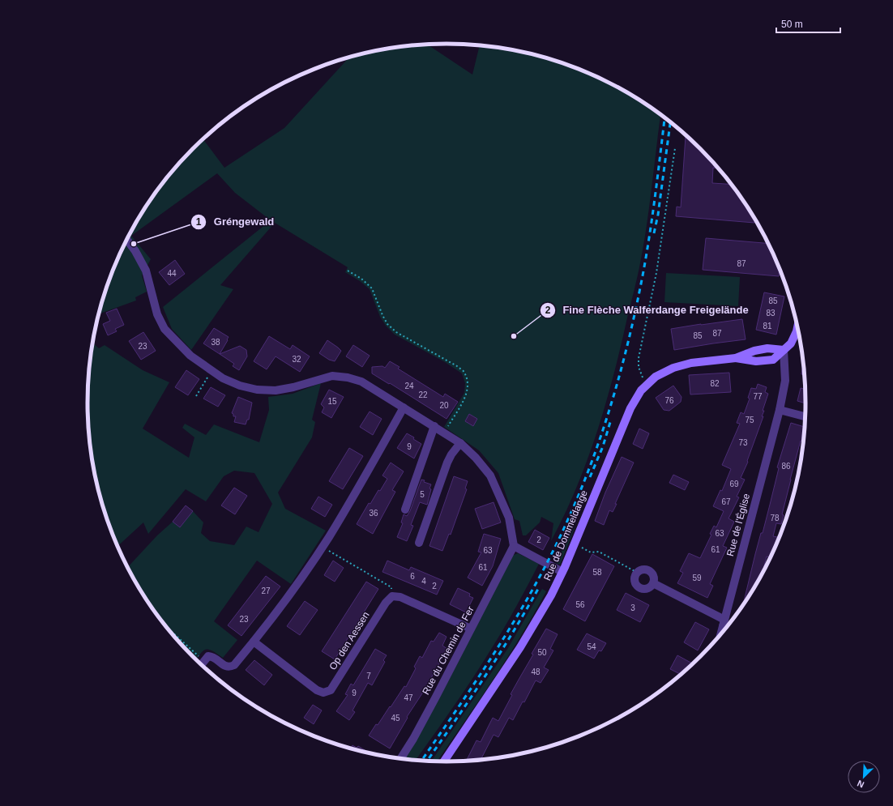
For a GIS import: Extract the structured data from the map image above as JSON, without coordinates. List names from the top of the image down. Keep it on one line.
{"streets":{"main road":["Rue de Dommeldange"],"street":["Rue de l'Église","Op den Aessen","Rue du Chemin de Fer"]},"crossings":[["Rue de l'Église","Rue de Dommeldange"]],"places":["Gréngewald","Fine Flèche Walferdange Freigelände"],"house_numbers":["87","44","85","83","81","87","85","38","23","32","82","24","22","77","76","15","20","75","73","9","86","69","5","67","36","78","63","2","61","63","61","58","6","59","4","2","27","56","3","23","54","50","48","7","9","47","45"],"scale_bar":"50 m","north":"bottom left"}
